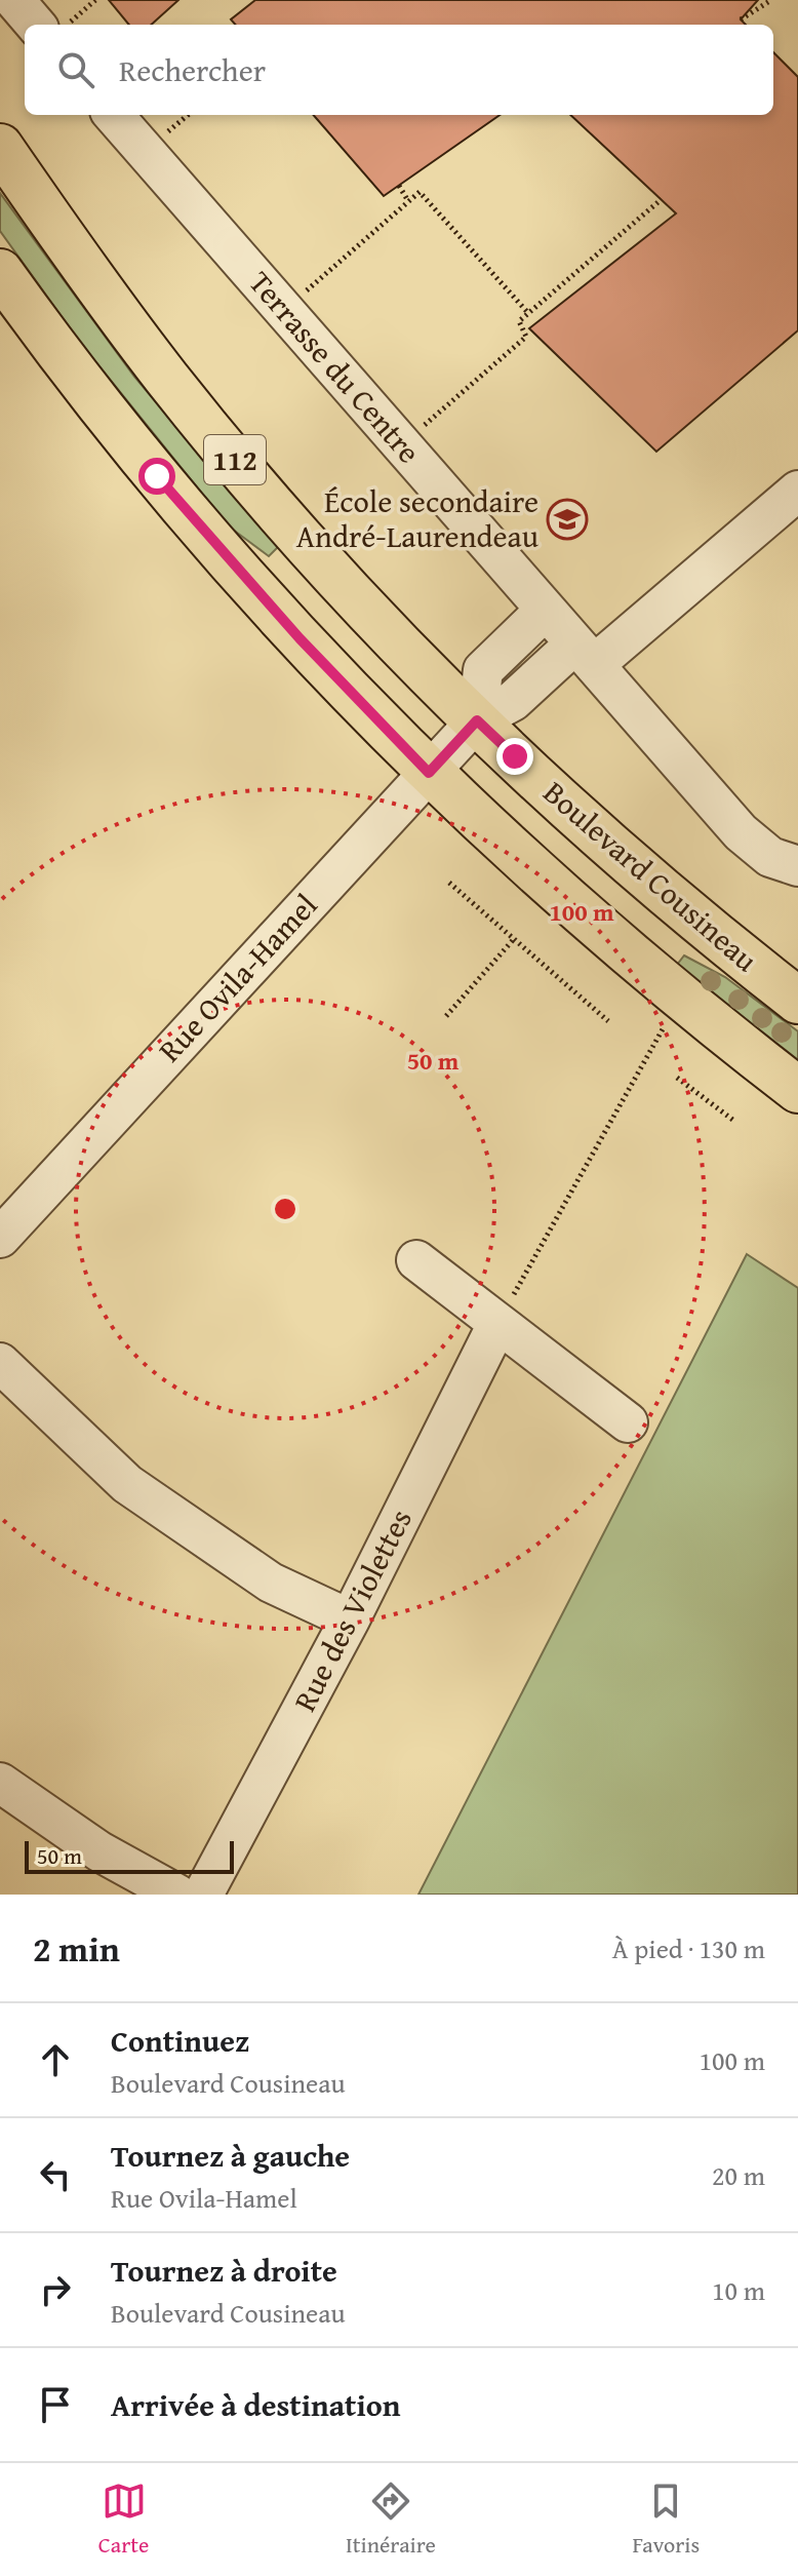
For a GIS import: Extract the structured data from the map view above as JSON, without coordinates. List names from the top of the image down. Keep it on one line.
{"streets":{"main road":["112","Boulevard Cousineau"],"street":["Terrasse du Centre","Rue Ovila-Hamel","Rue des Violettes"]},"crossings":[["Terrasse du Centre","Rue Ovila-Hamel"],["112","Rue Ovila-Hamel"],["Boulevard Cousineau","Rue Ovila-Hamel"]],"places":{"school or university":["École secondaire André-Laurendeau"]},"scale_bar":"50 m","page":{"search":"Rechercher","scale":"50 m","heading":["2 min","À pied · 130 m"],"list":[["Continuez","Boulevard Cousineau","100 m"],["Tournez à gauche","Rue Ovila-Hamel","20 m"],["Tournez à droite","Boulevard Cousineau","10 m"],"Arrivée à destination"],"nav":["Carte","Itinéraire","Favoris"]},"rings":["100 m","50 m"]}
